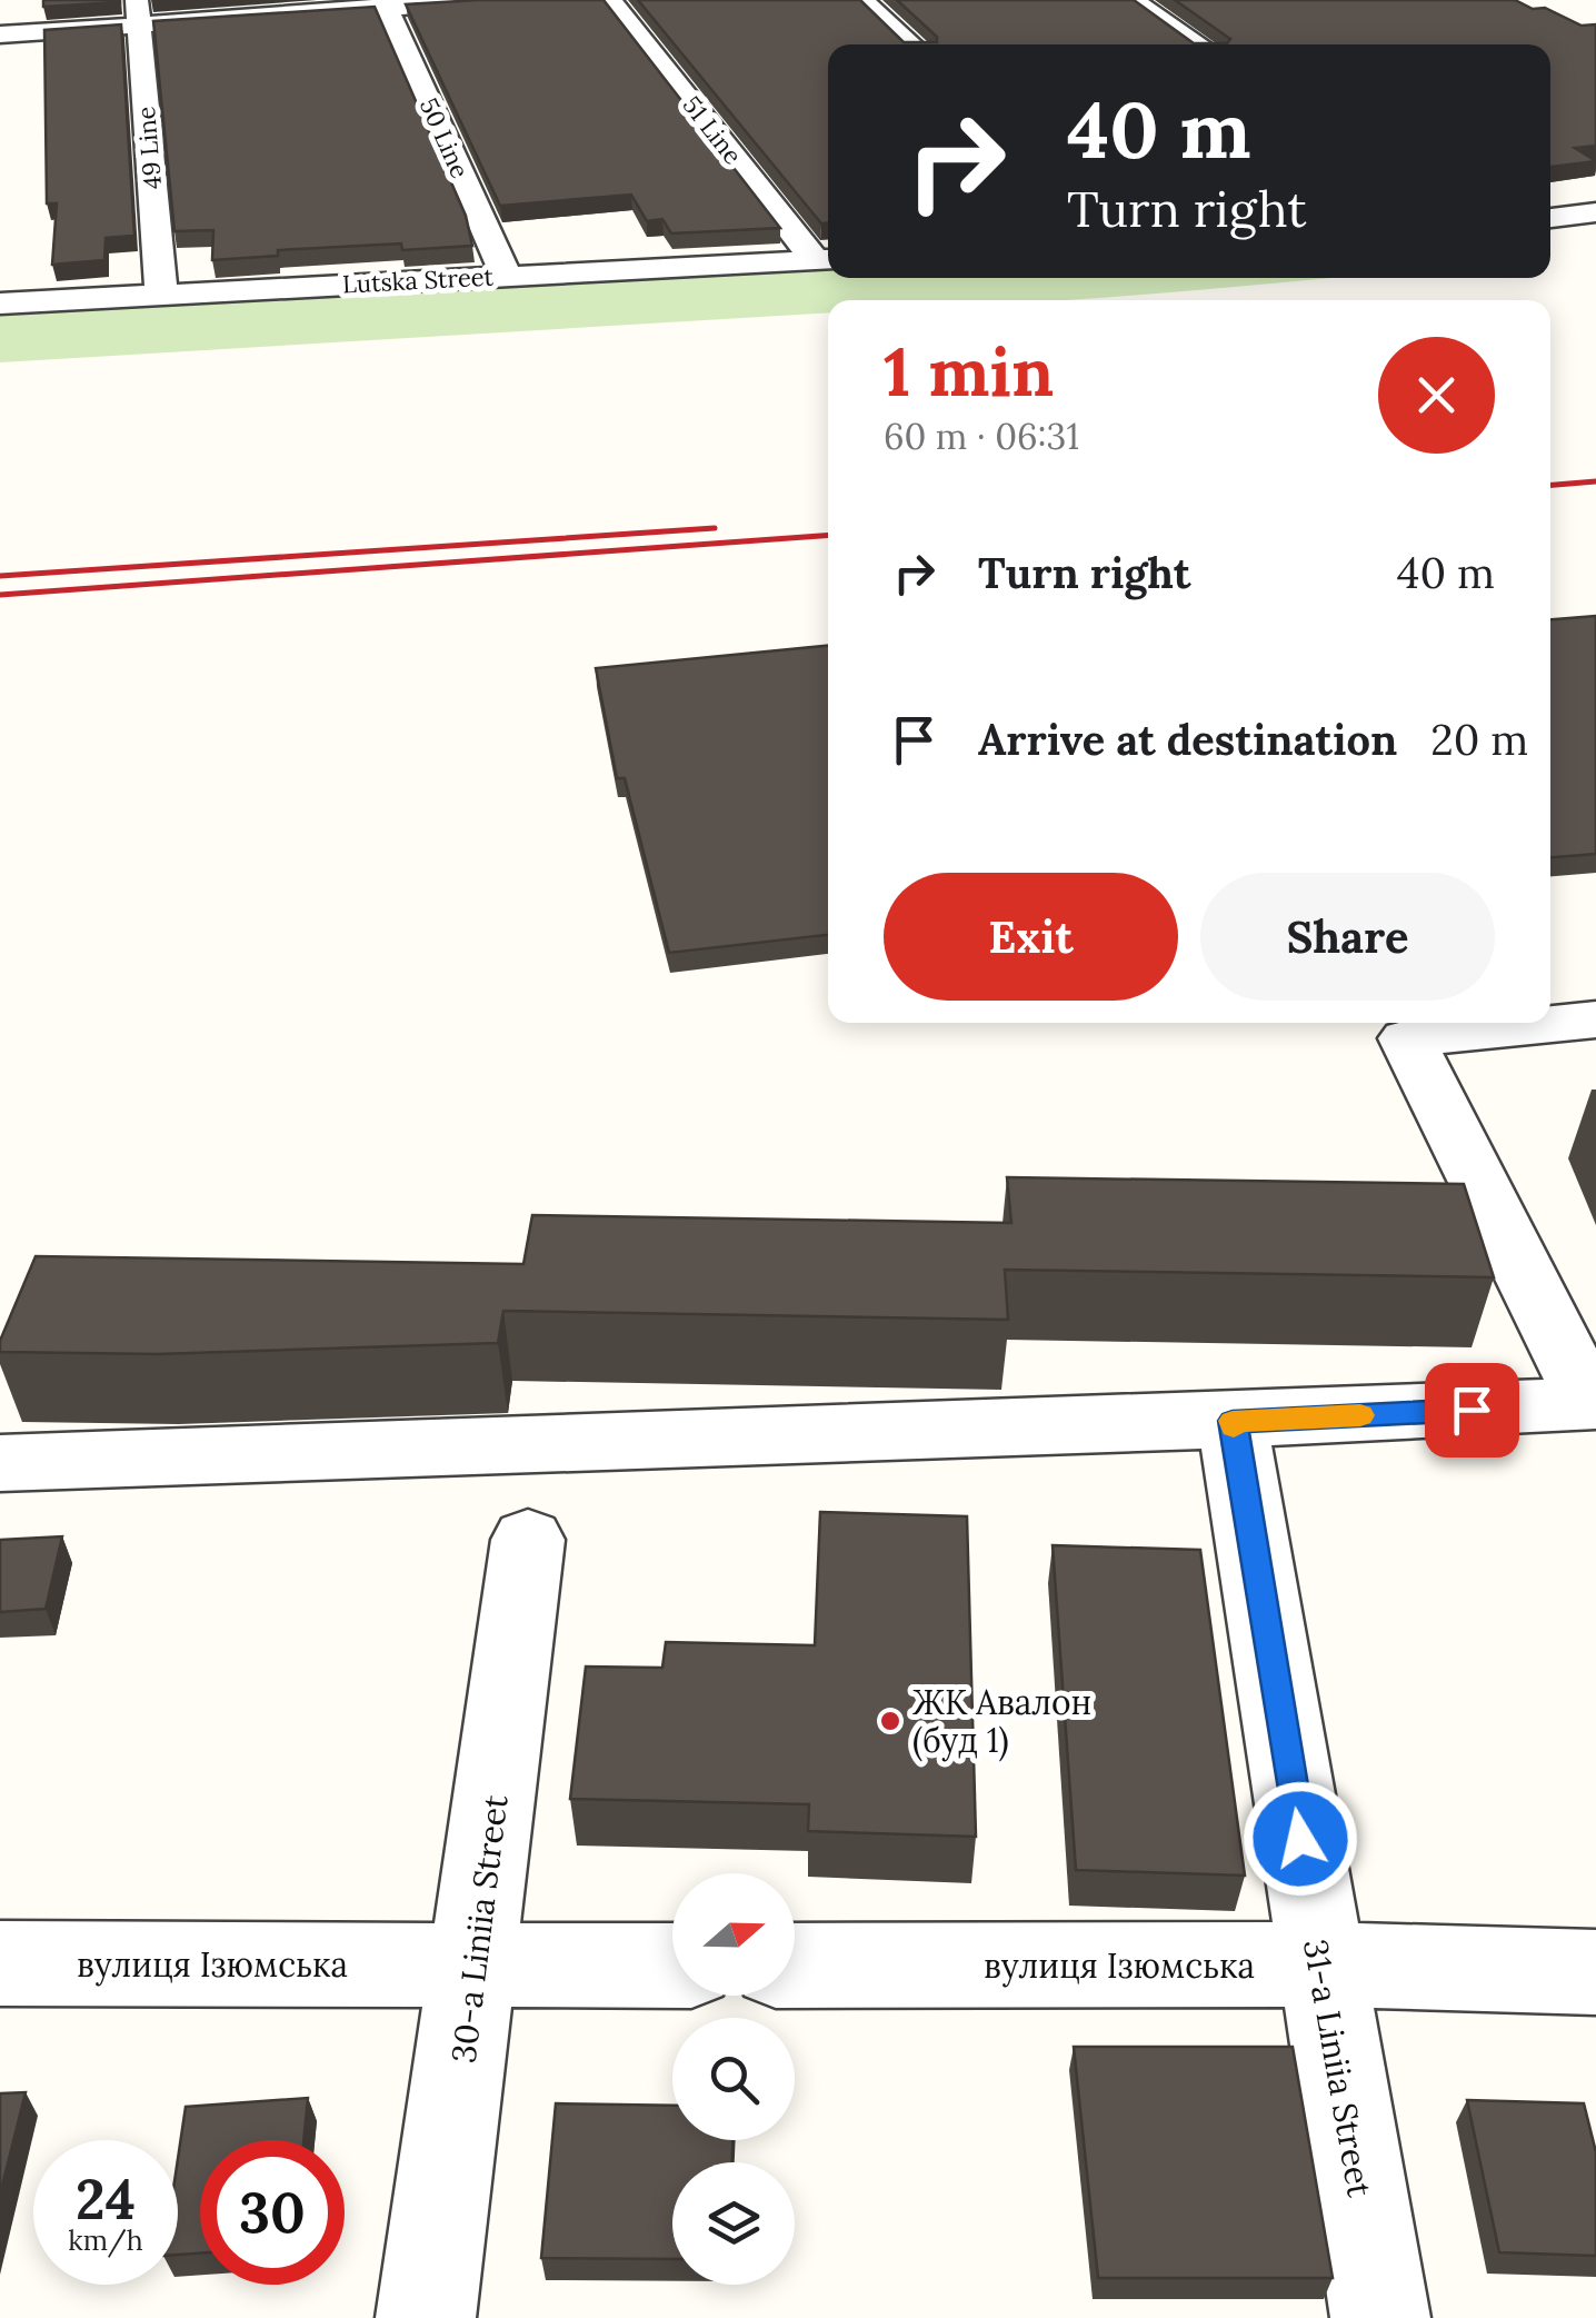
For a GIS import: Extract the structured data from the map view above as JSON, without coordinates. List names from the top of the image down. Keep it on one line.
{"streets":{"street":["51 Line","50 Line","49 Line","Lutska Street","30-a Liniia Street","вулиця Ізюмська","31-a Liniia Street"]},"crossings":[["51 Line","Lutska Street"],["50 Line","Lutska Street"],["49 Line","Lutska Street"],["30-a Liniia Street","вулиця Ізюмська"],["вулиця Ізюмська","31-a Liniia Street"]],"places":["ЖК Авалон (буд 1)"],"north":"right","page":{"turn":["40 m","Turn right"],"heading":["1 min","60 m · 06:31"],"list":[{"name":"Turn right","value":"40 m"},{"name":"Arrive at destination","value":"20 m"}],"buttons":["Exit","Share"],"speed":"24 km/h","limit":"30"}}
